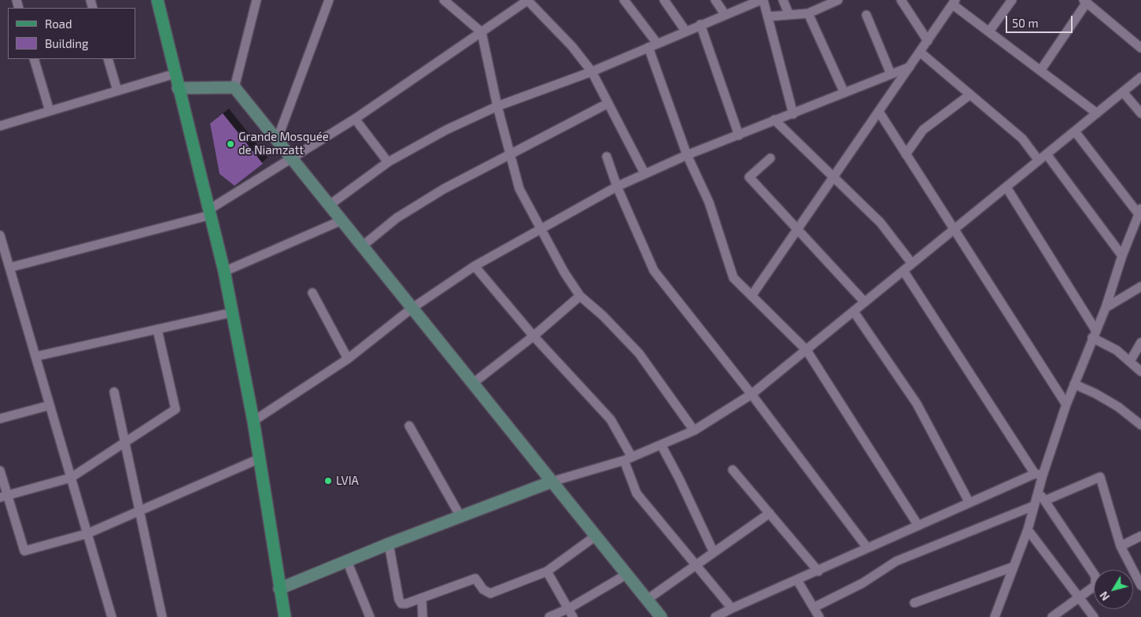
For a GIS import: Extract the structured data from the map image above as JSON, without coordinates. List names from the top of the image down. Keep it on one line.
{"places":["Grande Mosquée de Niamzatt","LVIA"],"legend":["Road","Building"],"scale_bar":"50 m","north":"bottom left"}
